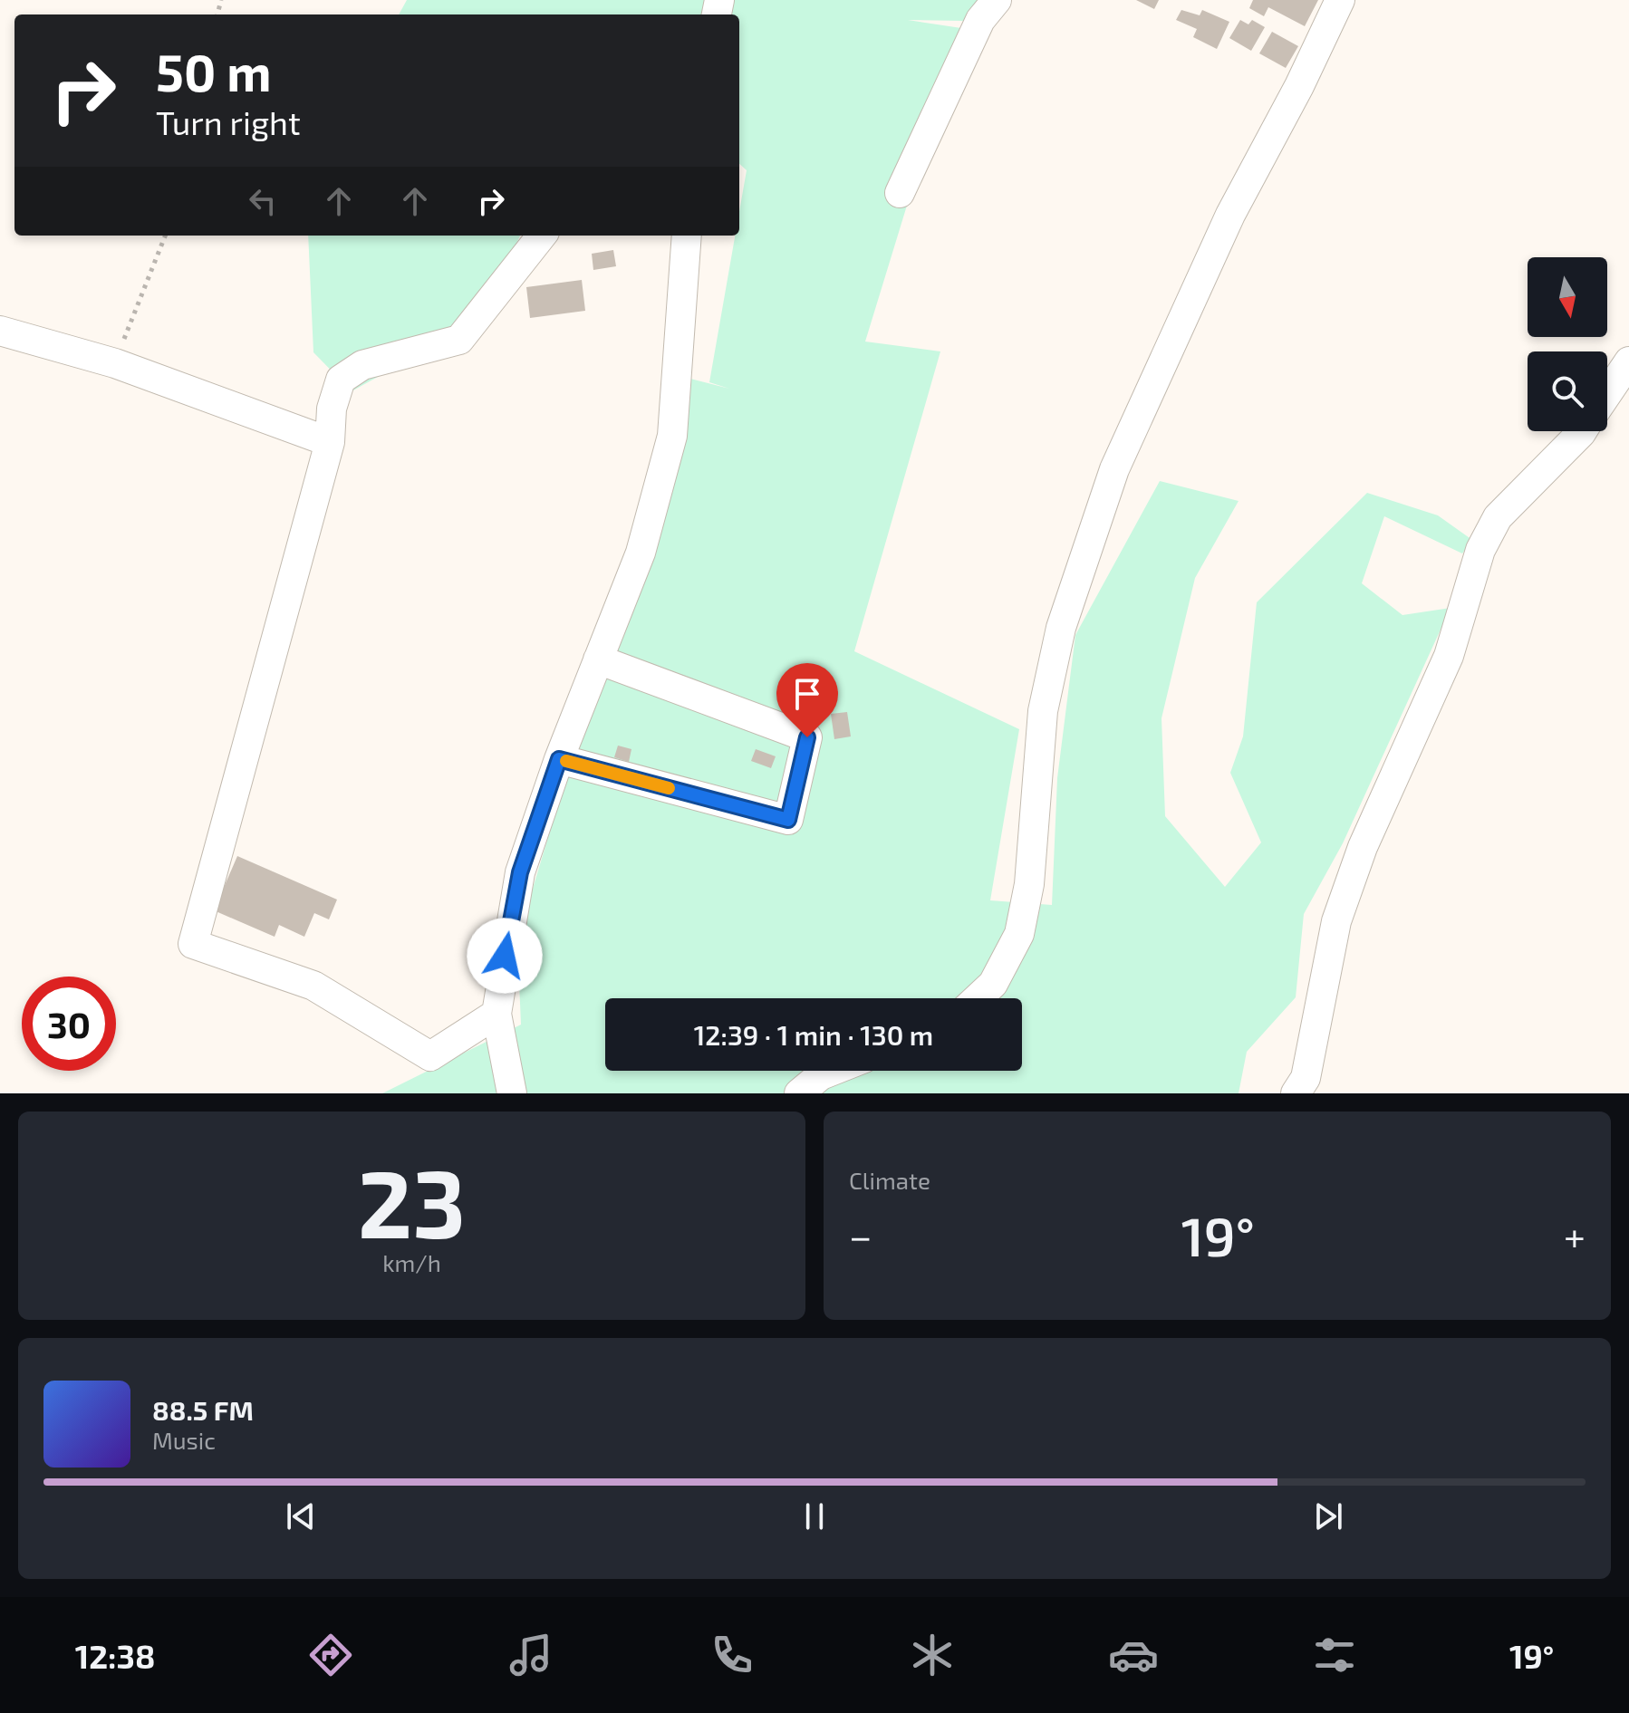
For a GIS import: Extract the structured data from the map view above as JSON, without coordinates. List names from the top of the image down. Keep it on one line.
{"north":"bottom","page":{"turn":["50 m","Turn right"],"limit":"30","trip":"12:39 · 1 min · 130 m","tile":[["23","km/h"],"Climate"],"heat":["−","19°","+"],"song":["88.5 FM","Music"],"tabs":["12:38","19°"]}}
